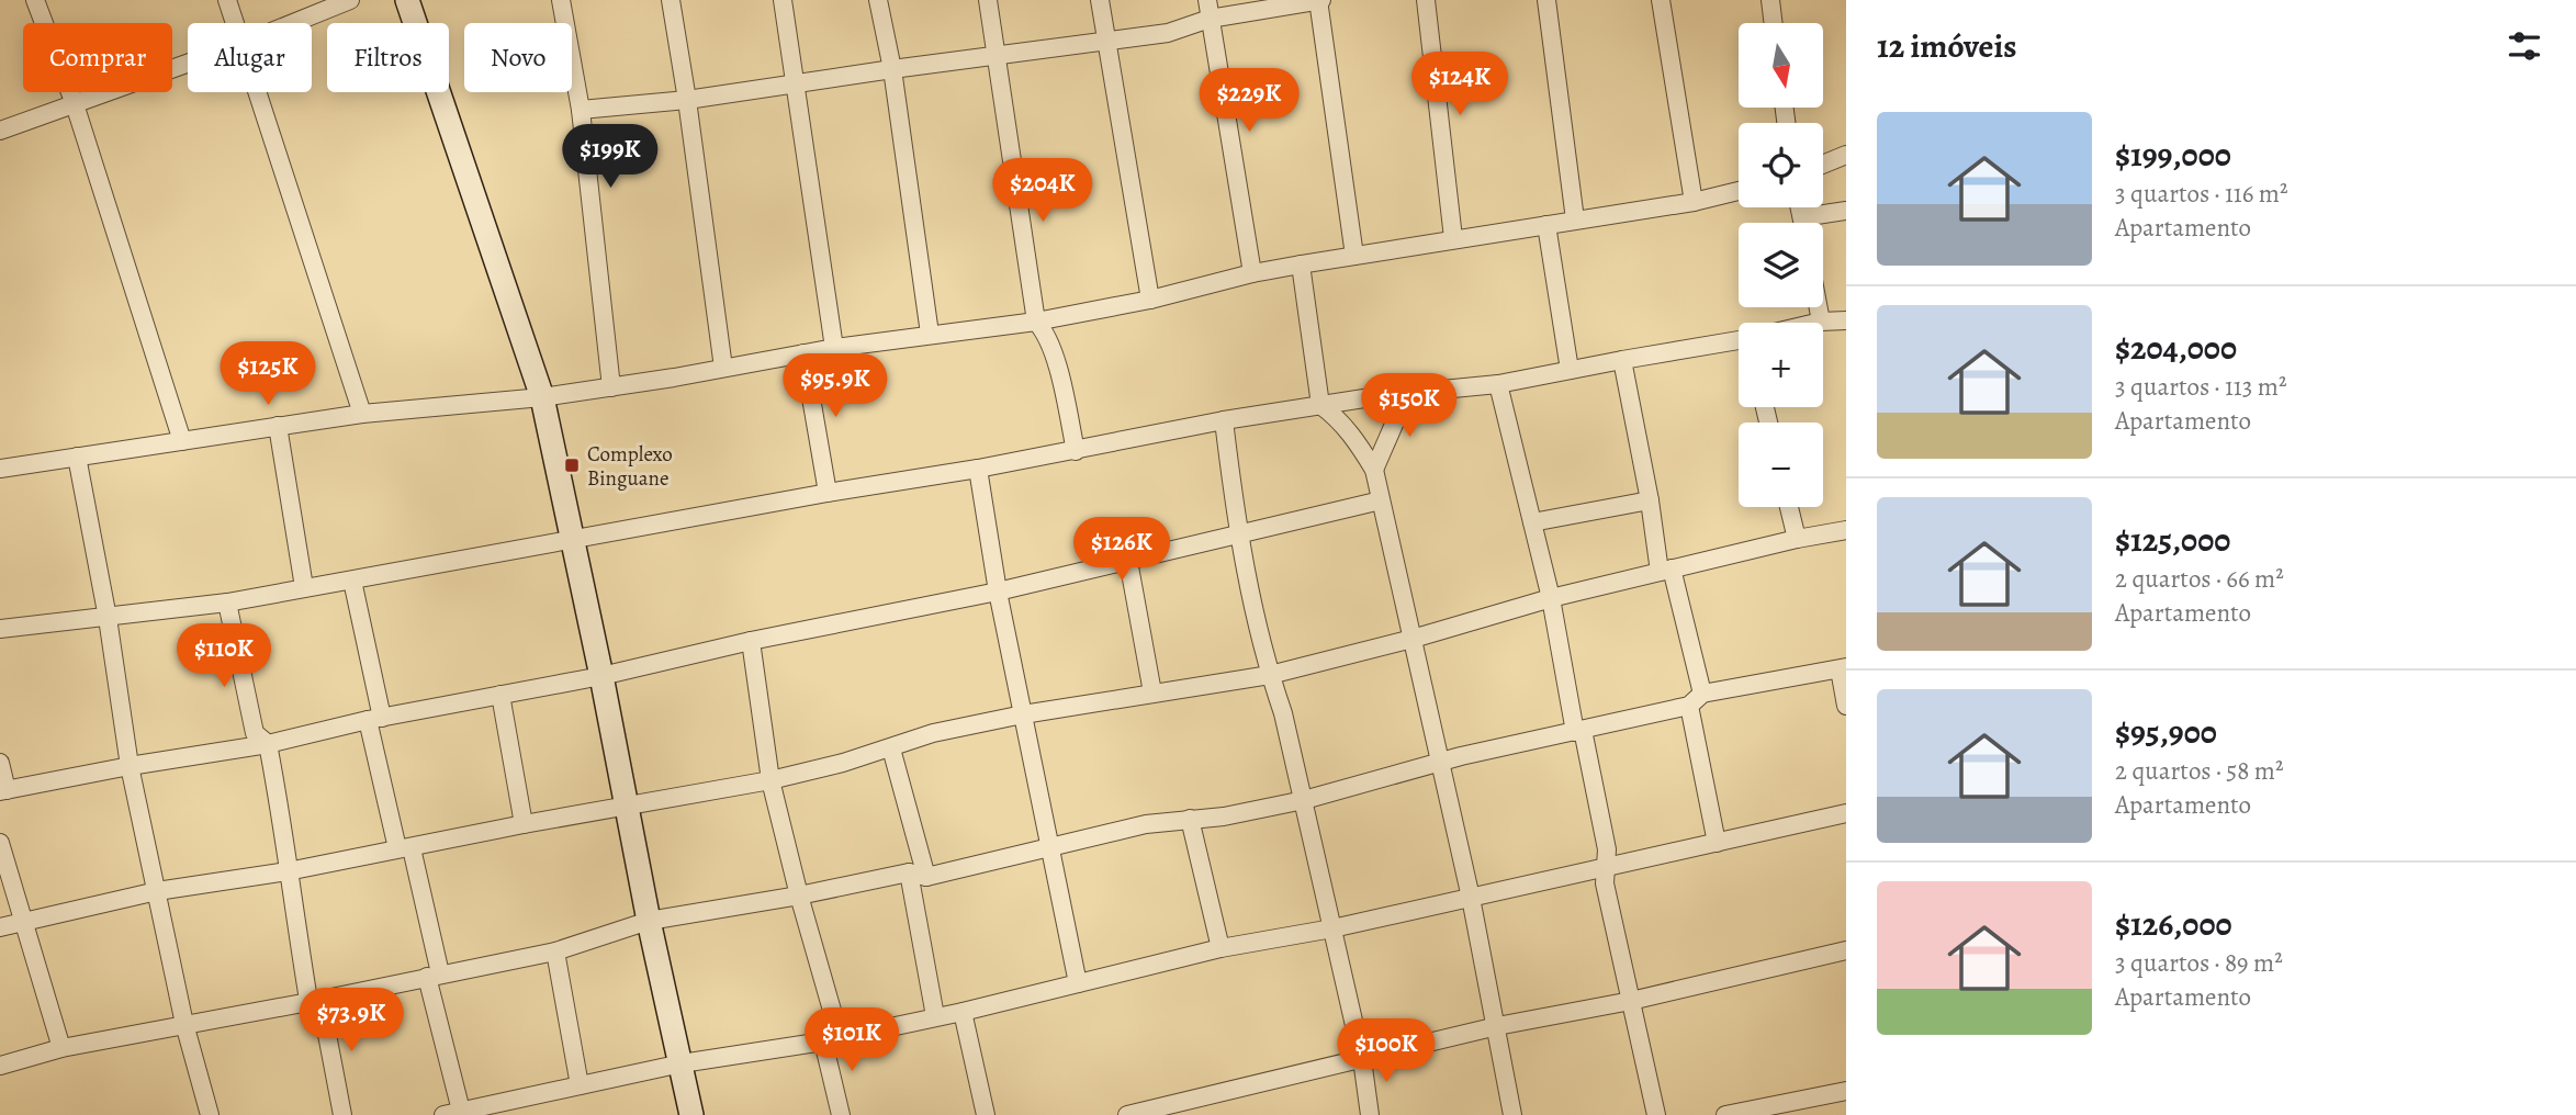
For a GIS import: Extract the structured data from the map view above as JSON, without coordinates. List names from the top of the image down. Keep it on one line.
{"places":{"transit":["Complexo Binguane"]},"north":"bottom","page":{"heading":"12 imóveis","map_buttons":["+","−"],"chip":["Comprar","Alugar","Filtros","Novo"],"price":["$124K","$229K","$199K","$204K","$125K","$95.9K","$150K","$126K","$110K","$73.9K","$101K","$100K"],"list":[{"name":"$199,000","note":"3 quartos · 116 m² · Apartamento"},{"name":"$204,000","note":"3 quartos · 113 m² · Apartamento"},{"name":"$125,000","note":"2 quartos · 66 m² · Apartamento"},{"name":"$95,900","note":"2 quartos · 58 m² · Apartamento"},{"name":"$126,000","note":"3 quartos · 89 m² · Apartamento"}]}}
